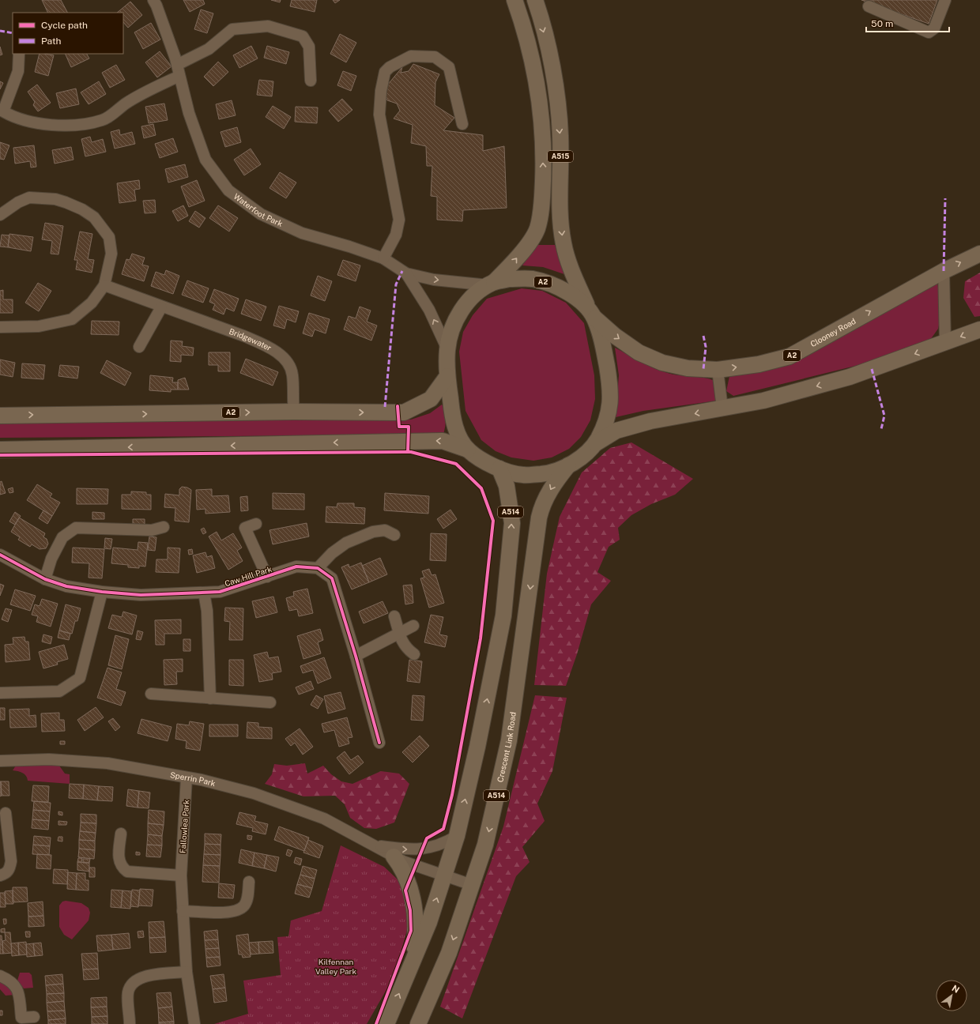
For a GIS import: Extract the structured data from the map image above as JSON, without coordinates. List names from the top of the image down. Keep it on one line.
{"streets":{"highway":["A515","A2","Clooney Road","A514","Crescent Link Road"],"street":["Waterfoot Park","Bridgewater","Caw Hill Park","Sperrin Park","Fallowlea Park"]},"crossings":[["A515","Waterfoot Park"],["A515","A2"],["A515","Clooney Road"],["Waterfoot Park","A2"],["A2","Clooney Road"],["A2","Bridgewater"],["A2","A514"],["A2","Crescent Link Road"],["A514","Crescent Link Road"],["A514","Sperrin Park"],["Crescent Link Road","Sperrin Park"],["Sperrin Park","Fallowlea Park"]],"parks":["Kilfennan Valley Park"],"legend":["Cycle path","Path"],"scale_bar":"50 m","north":"top right"}
